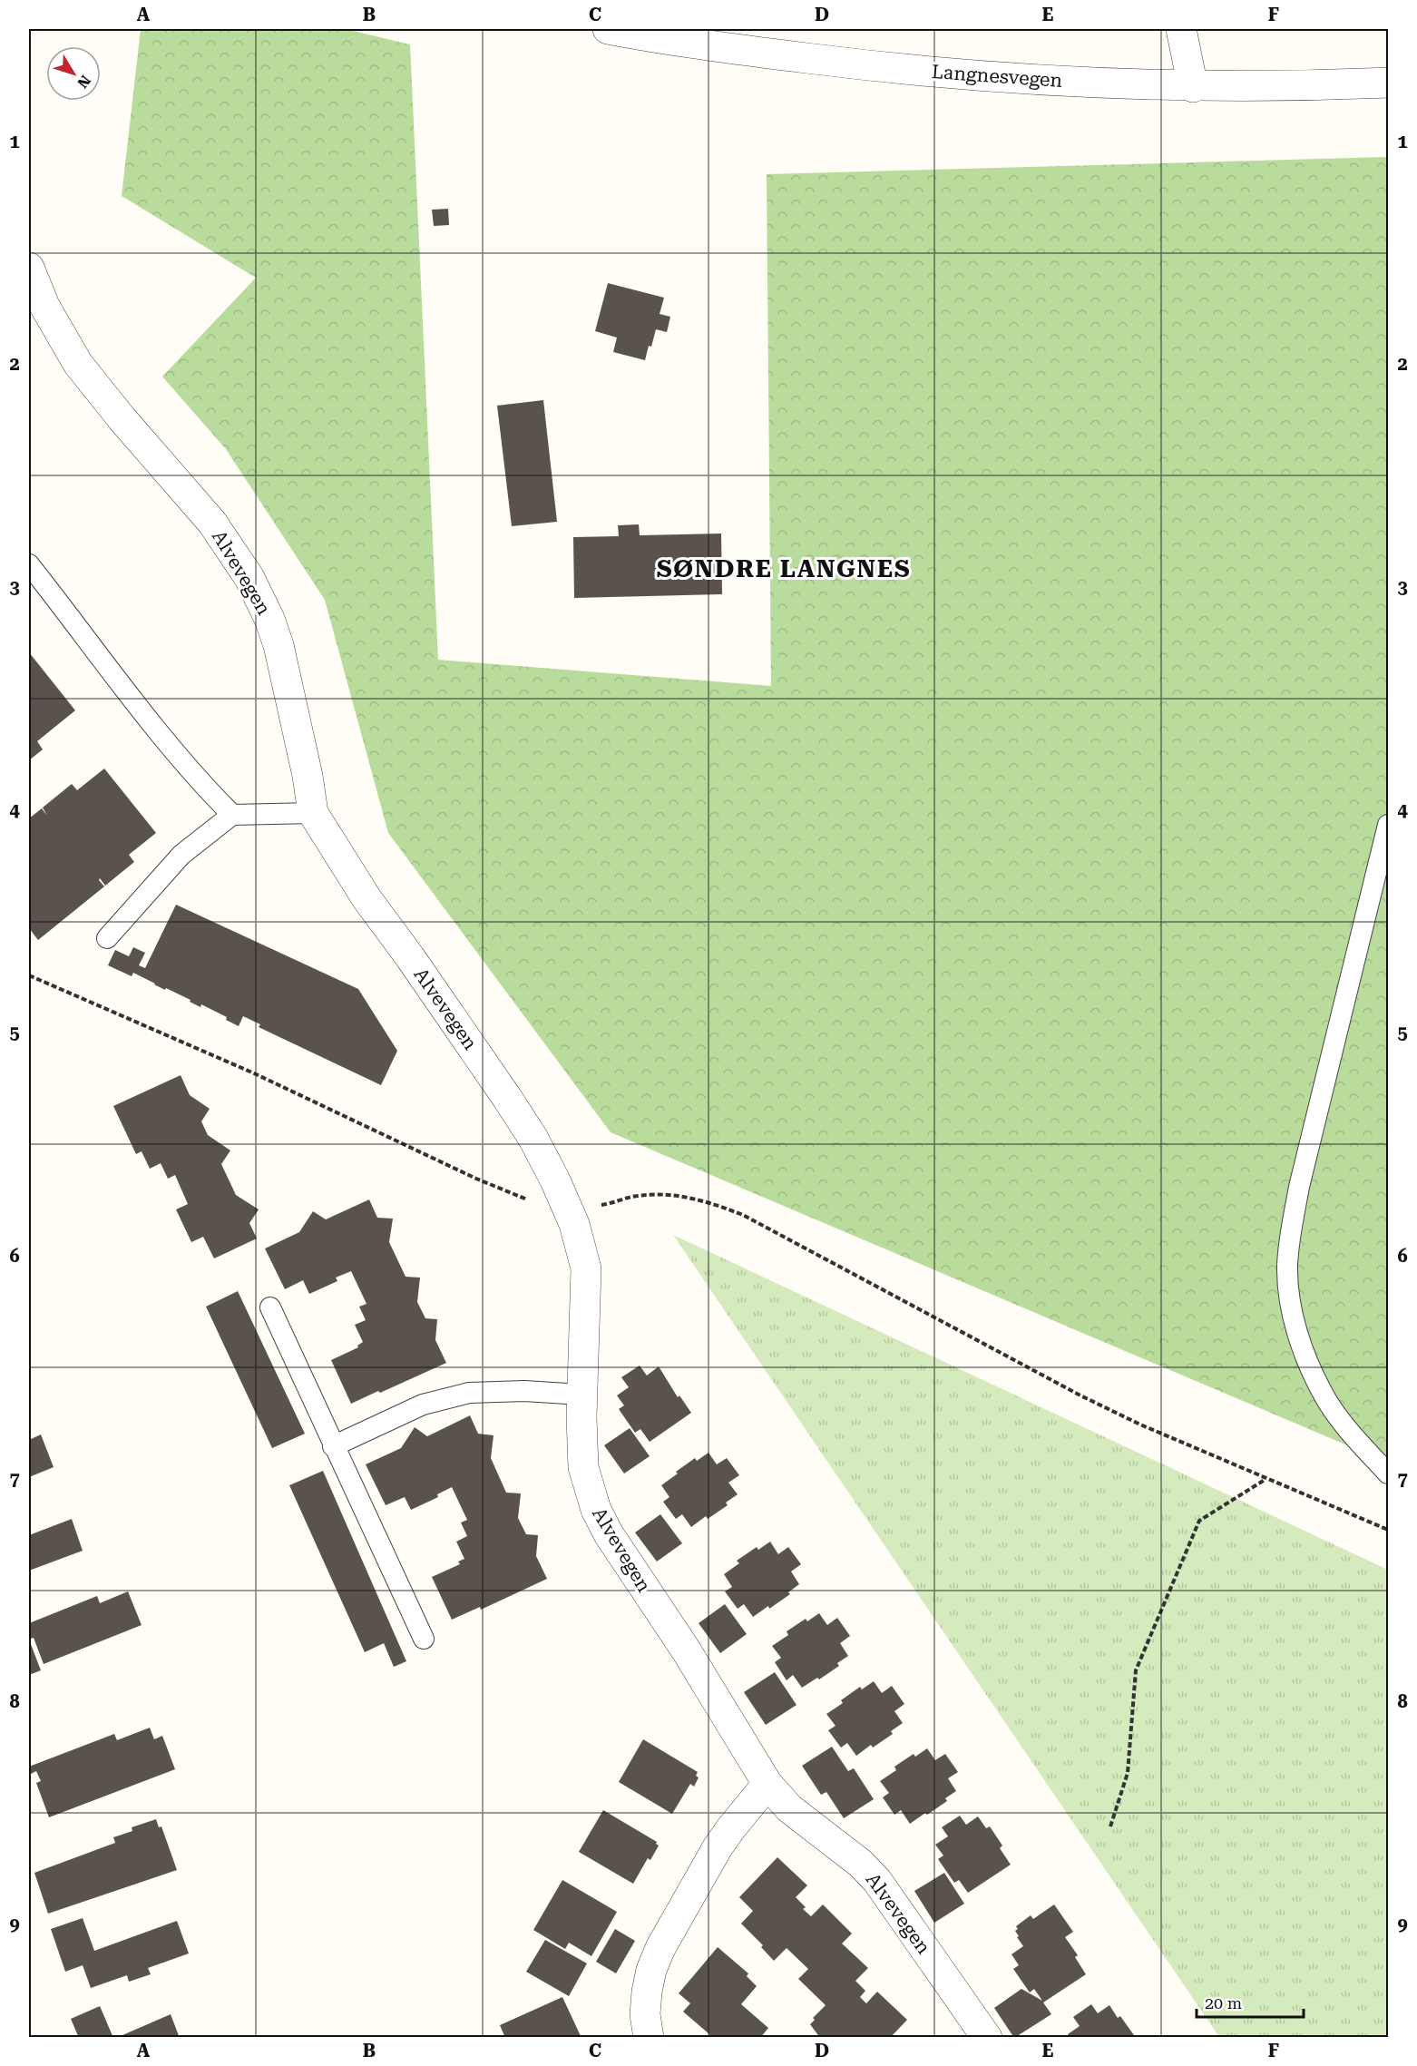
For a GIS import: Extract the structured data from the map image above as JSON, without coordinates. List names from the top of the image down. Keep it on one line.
{"streets":{"street":["Langnesvegen","Alvevegen"]},"districts":["SØNDRE LANGNES"],"scale_bar":"20 m","north":"bottom right","grid":{"columns":["A","B","C","D","E","F"],"rows":["1","2","3","4","5","6","7","8","9"]}}
